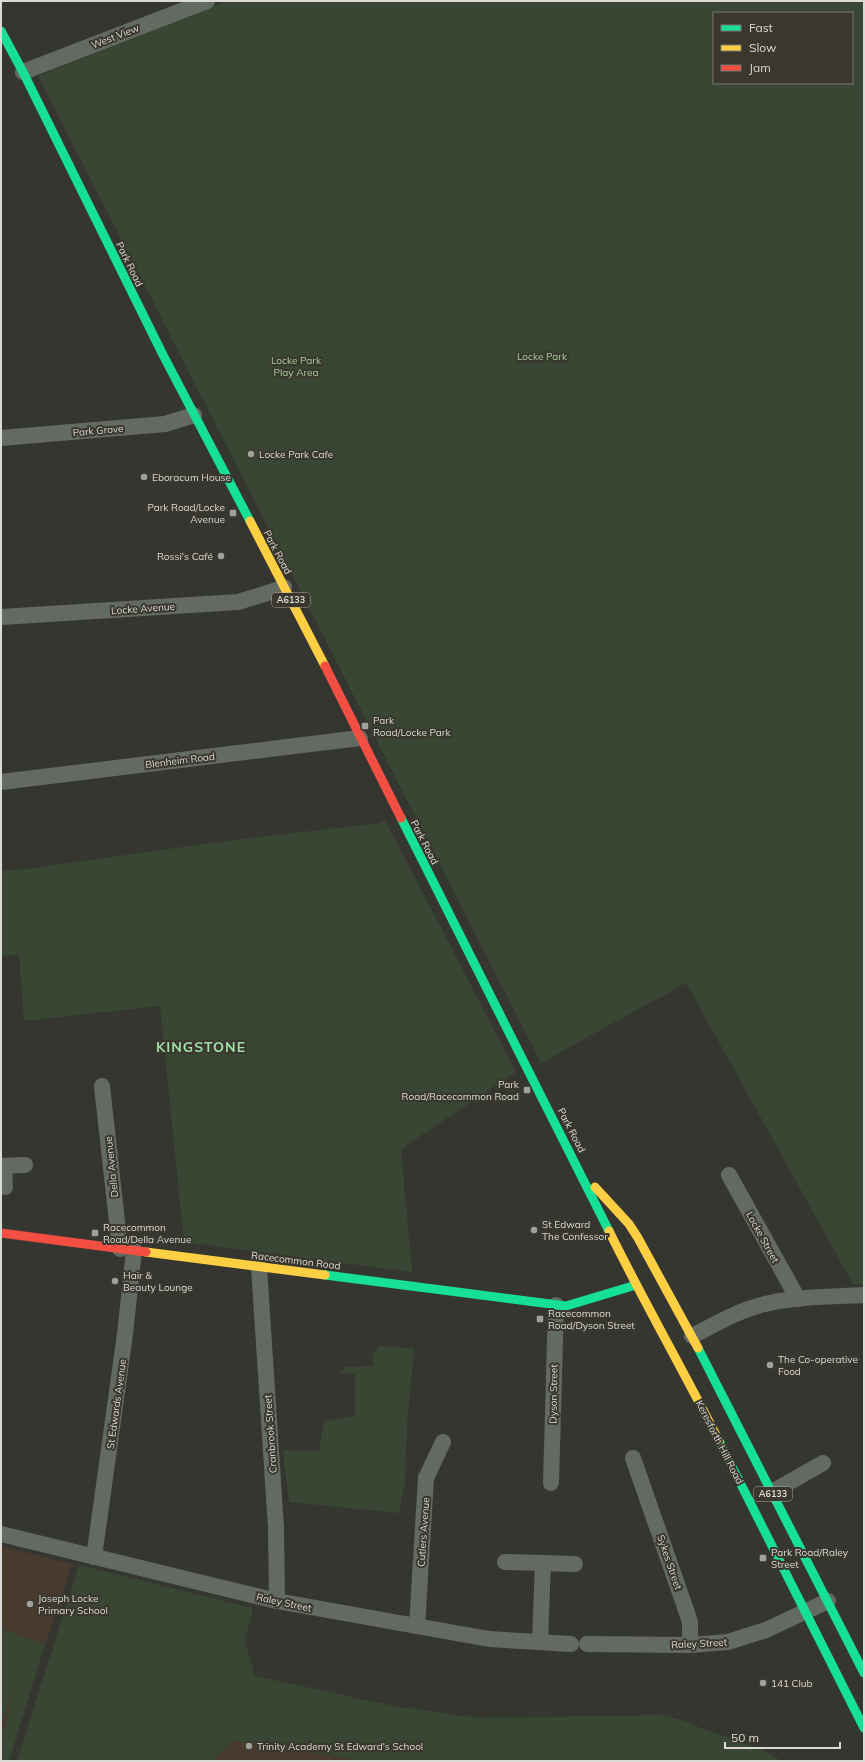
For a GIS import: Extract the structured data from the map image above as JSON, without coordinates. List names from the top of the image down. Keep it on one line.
{"streets":{"main road":["Park Road","A6133","Racecommon Road","Keresforth Hill Road"],"street":["West View","Park Grove","Locke Avenue","Blenheim Road","Della Avenue","Locke Street","Dyson Street","St Edwards Avenue","Cranbrook Street","Cutlers Avenue","Sykes Street","Raley Street"]},"crossings":[["West View","Park Road"],["Park Road","Park Grove"],["Park Road","A6133"],["Park Road","Locke Avenue"],["Park Road","Blenheim Road"],["Park Road","Racecommon Road"],["Park Road","Keresforth Hill Road"],["A6133","Keresforth Hill Road"],["Della Avenue","Racecommon Road"],["Della Avenue","St Edwards Avenue"],["Racecommon Road","Dyson Street"],["Racecommon Road","St Edwards Avenue"],["Racecommon Road","Cranbrook Street"],["St Edwards Avenue","Raley Street"],["Cranbrook Street","Raley Street"],["Keresforth Hill Road","Raley Street"],["Cutlers Avenue","Raley Street"],["Sykes Street","Raley Street"]],"districts":["KINGSTONE"],"parks":["Locke Park","Locke Park Play Area"],"places":{"other":["Locke Park Cafe","Eboracum House","Rossi's Café","St Edward The Confessor","Hair & Beauty Lounge","The Co-operative Food","Joseph Locke Primary School","141 Club","Trinity Academy St Edward's School"],"transit":["Park Road/Locke Avenue","Park Road/Locke Park","Park Road/Racecommon Road","Racecommon Road/Della Avenue","Racecommon Road/Dyson Street","Park Road/Raley Street"]},"legend":["Fast","Slow","Jam"],"scale_bar":"50 m"}
